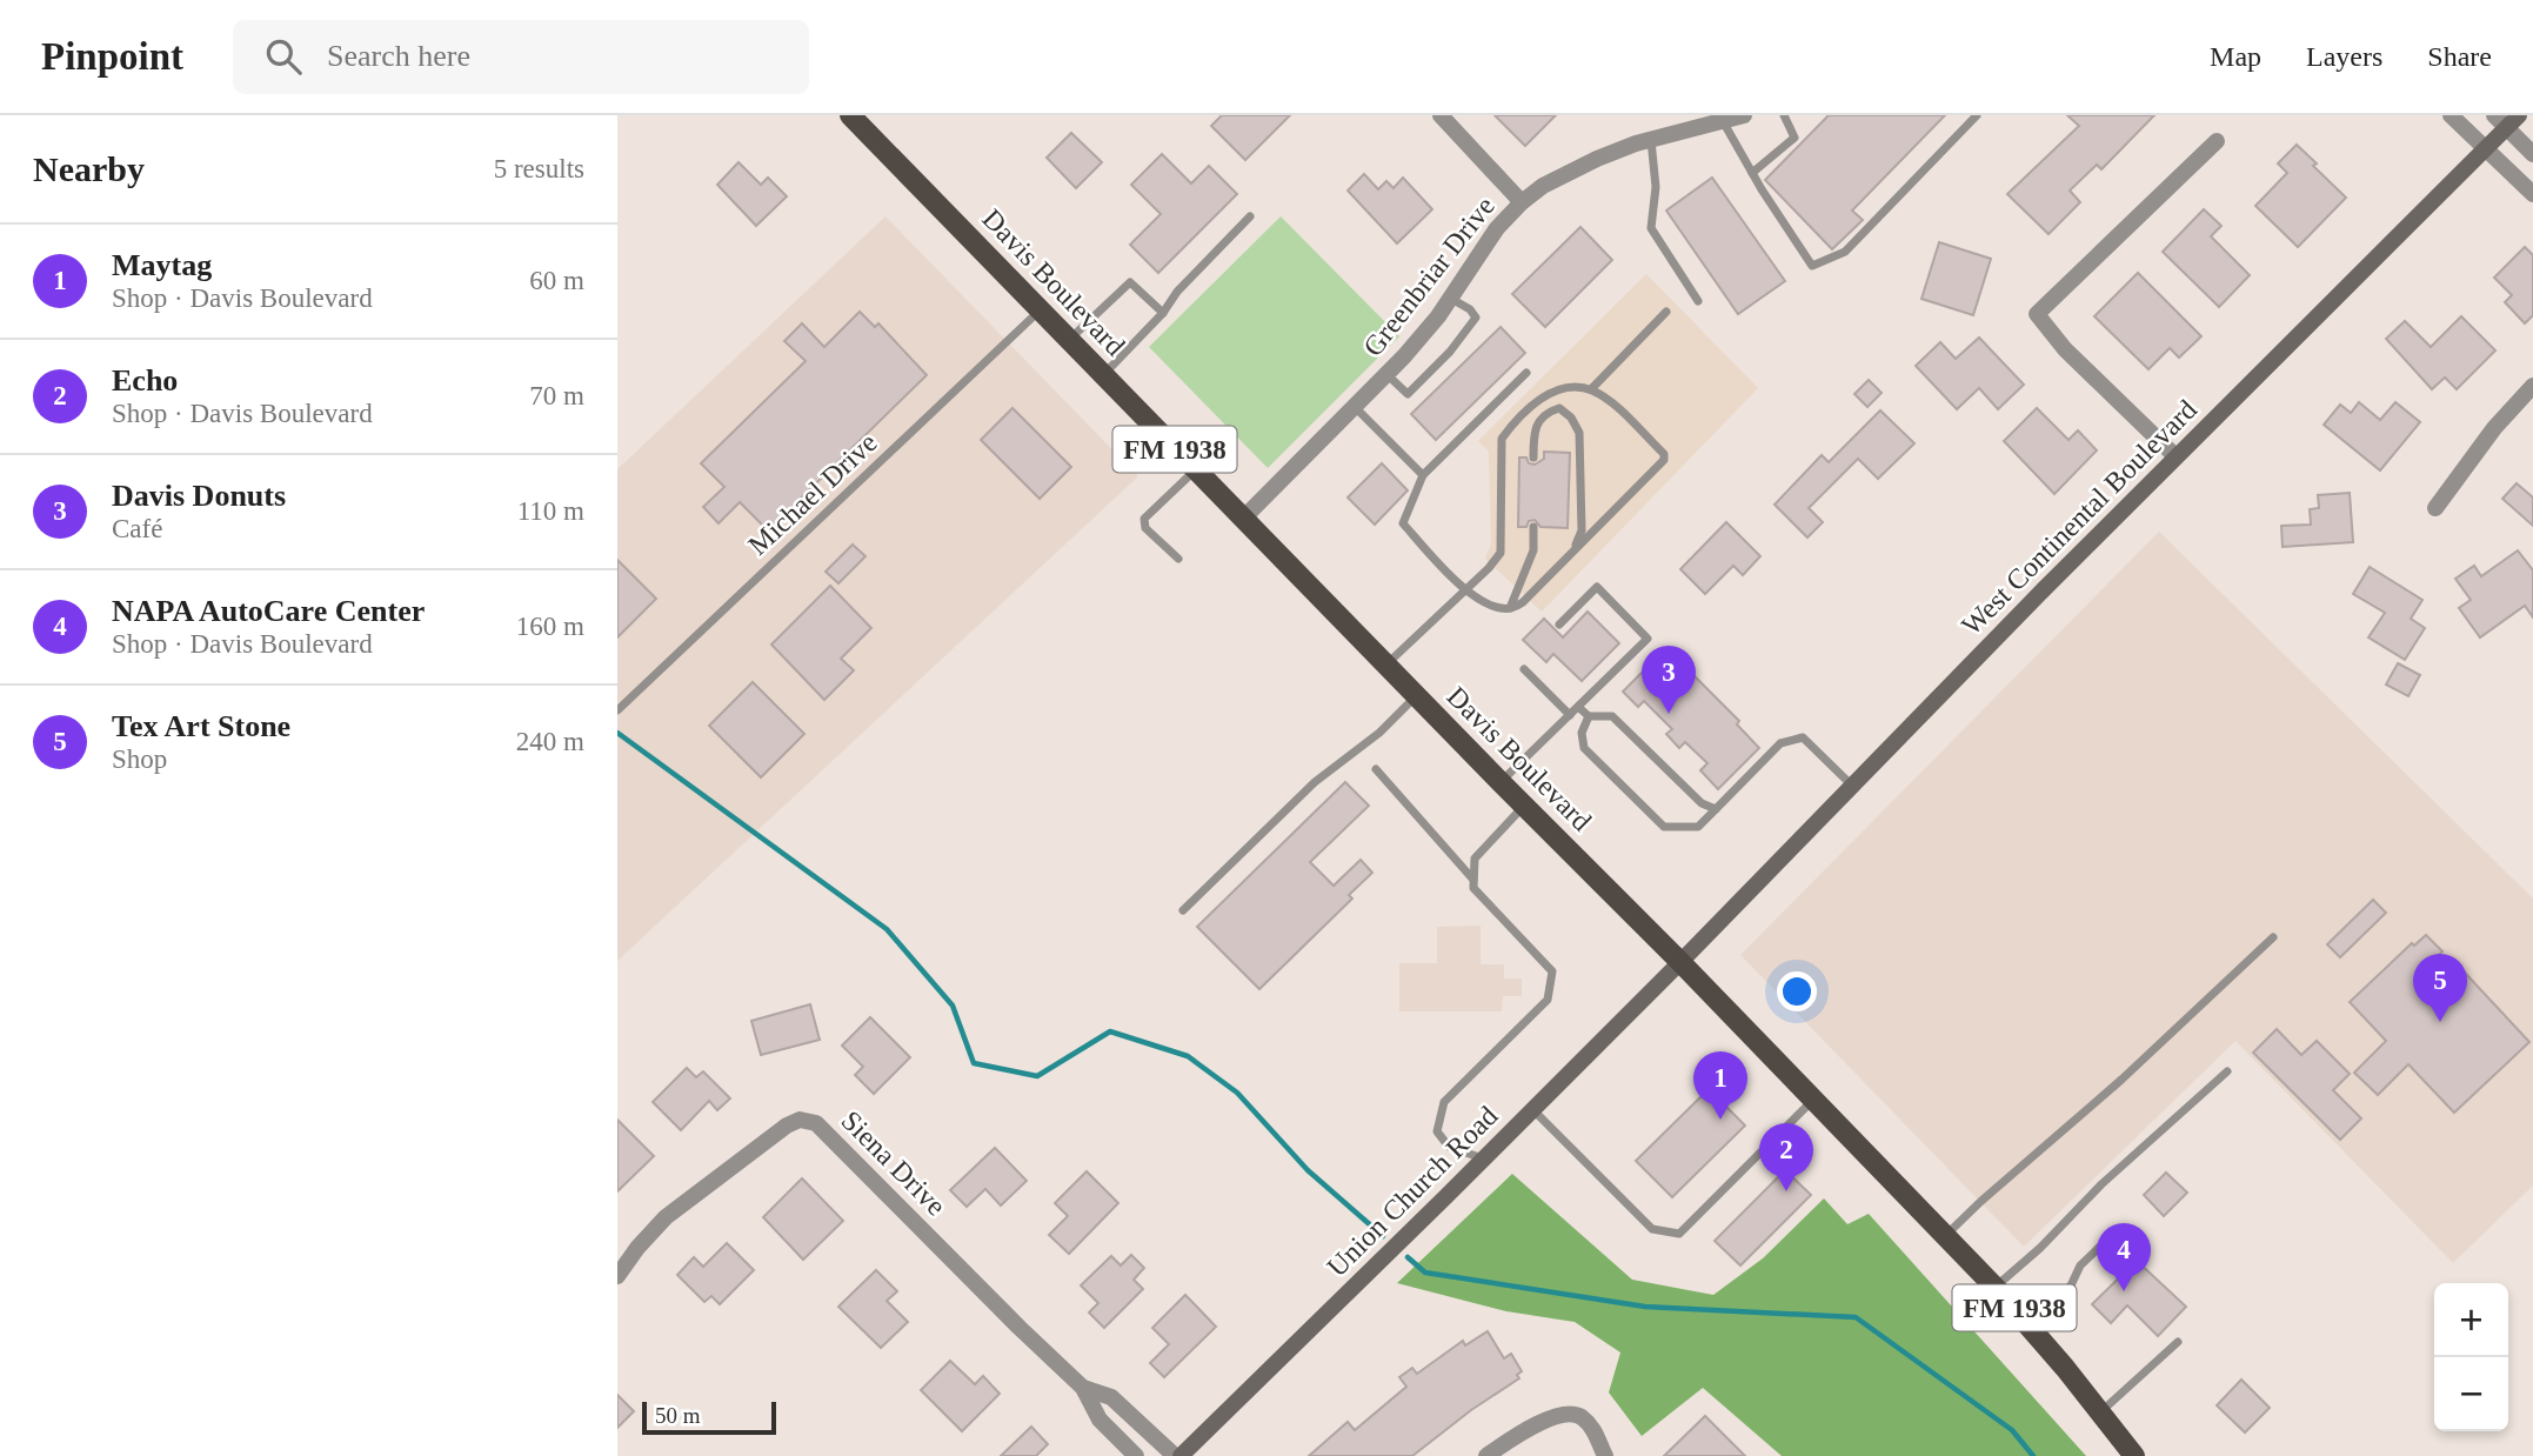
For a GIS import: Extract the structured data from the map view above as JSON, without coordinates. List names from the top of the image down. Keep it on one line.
{"streets":{"main road":["Davis Boulevard","FM 1938","West Continental Boulevard","Union Church Road"],"street":["Greenbriar Drive","Siena Drive"],"lane":["Michael Drive"]},"crossings":[["Greenbriar Drive","Davis Boulevard"],["Davis Boulevard","Michael Drive"],["Davis Boulevard","West Continental Boulevard"],["Davis Boulevard","Union Church Road"],["West Continental Boulevard","Union Church Road"],["Siena Drive","Union Church Road"]],"scale_bar":"50 m","page":{"header":"Pinpoint","search":"Search here","nav":["Map","Layers","Share"],"heading":["Nearby","5 results"],"list":[{"mark":"1","name":"Maytag","note":"Shop · Davis Boulevard","value":"60 m"},{"mark":"2","name":"Echo","note":"Shop · Davis Boulevard","value":"70 m"},{"mark":"3","name":"Davis Donuts","note":"Café","value":"110 m"},{"mark":"4","name":"NAPA AutoCare Center","note":"Shop · Davis Boulevard","value":"160 m"},{"mark":"5","name":"Tex Art Stone","note":"Shop","value":"240 m"}],"pins":["3","5","1","2","4"],"map_buttons":["+","−"],"scale":"50 m"}}
